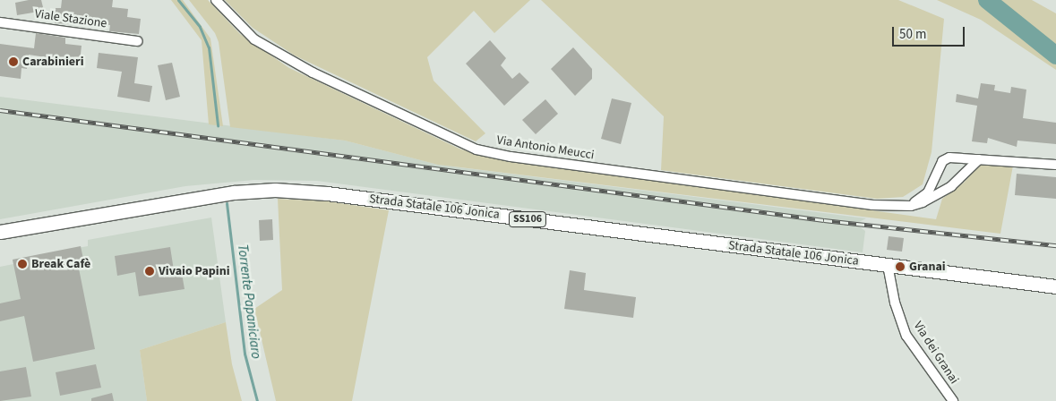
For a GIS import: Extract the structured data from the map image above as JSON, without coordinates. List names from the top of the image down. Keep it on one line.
{"streets":{"main road":["Strada Statale 106 Jonica","SS106"],"street":["Viale Stazione","Via Antonio Meucci","Via dei Granai"]},"crossings":[["Strada Statale 106 Jonica","Via dei Granai"]],"water":["Torrente Papaniciaro"],"places":["Carabinieri","Break Cafè","Granai","Vivaio Papini"],"scale_bar":"50 m"}
